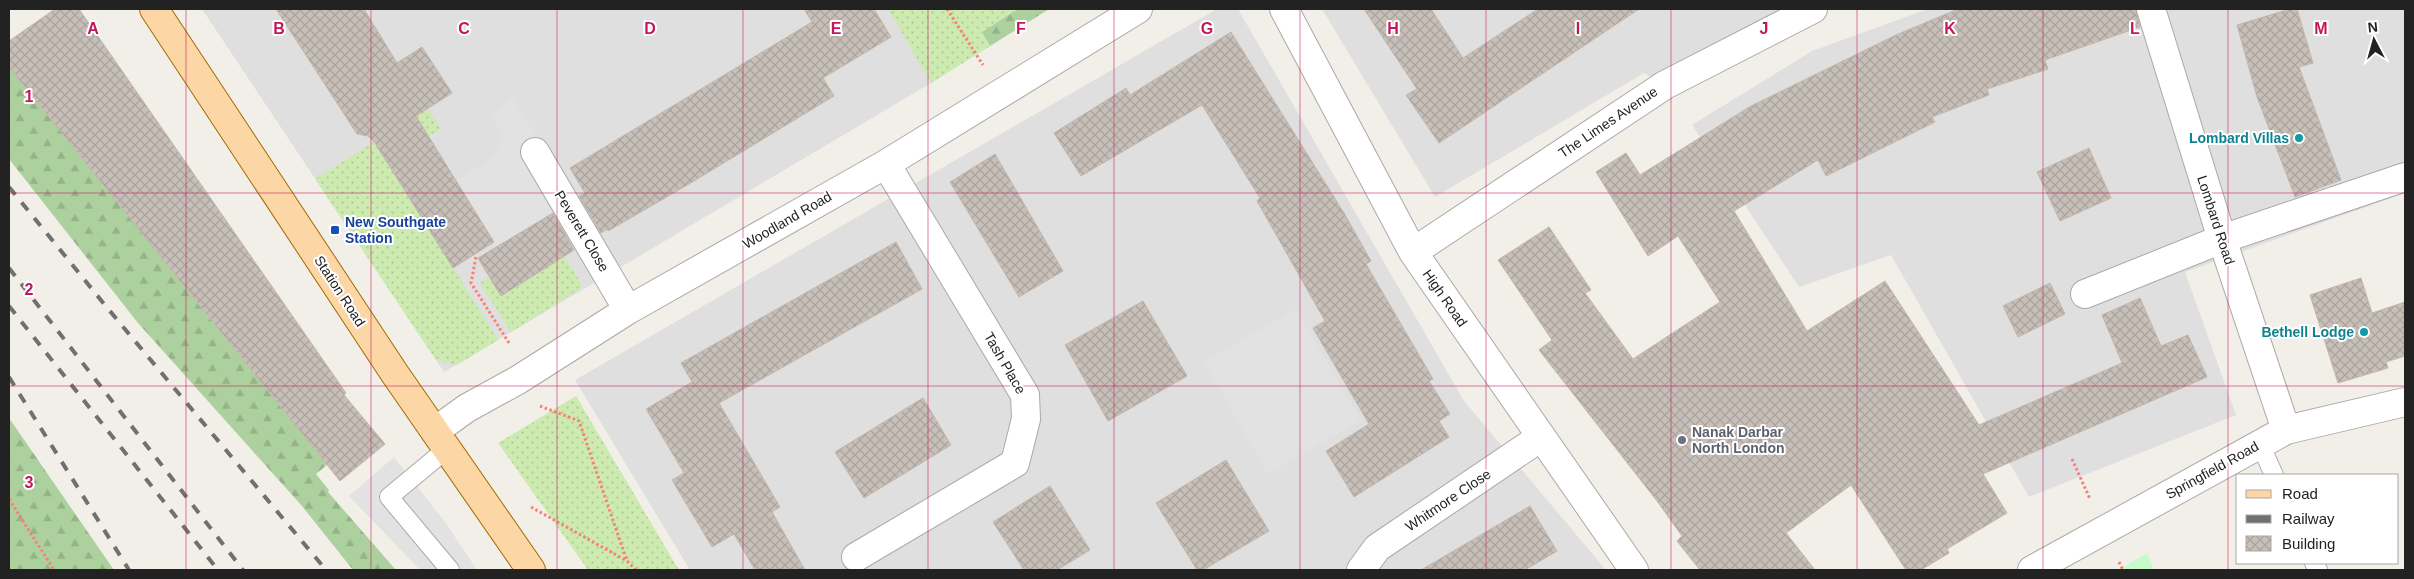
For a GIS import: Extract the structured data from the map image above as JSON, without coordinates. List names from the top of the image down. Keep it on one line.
{"streets":{"main road":["Station Road"],"street":["The Limes Avenue","Woodland Road","Lombard Road","Peverett Close","High Road","Tash Place","Springfield Road","Whitmore Close"]},"crossings":[["The Limes Avenue","High Road"],["Woodland Road","Peverett Close"],["Woodland Road","Station Road"],["Woodland Road","Tash Place"],["Lombard Road","Springfield Road"],["High Road","Whitmore Close"]],"places":{"other":["Lombard Villas","Bethell Lodge","Nanak Darbar North London"],"transit":["New Southgate Station"]},"legend":["Road","Railway","Building"],"north":"top","grid":{"columns":["A","B","C","D","E","F","G","H","I","J","K","L","M"],"rows":["1","2","3"]}}
